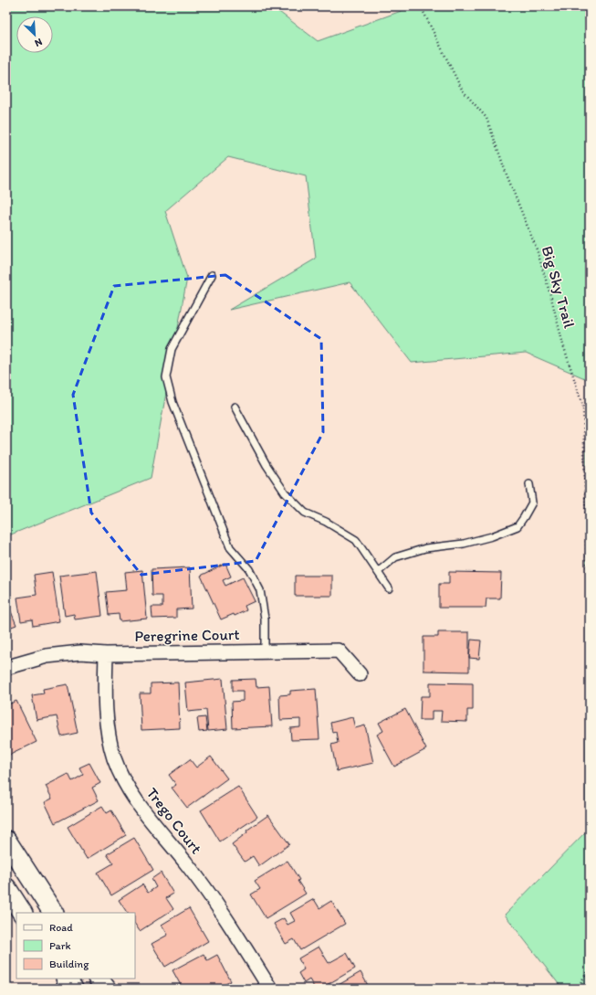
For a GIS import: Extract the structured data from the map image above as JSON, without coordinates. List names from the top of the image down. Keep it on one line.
{"streets":{"street":["Peregrine Court","Trego Court"],"path":["Big Sky Trail"]},"crossings":[["Peregrine Court","Trego Court"]],"legend":["Road","Park","Building"],"north":"bottom right"}
